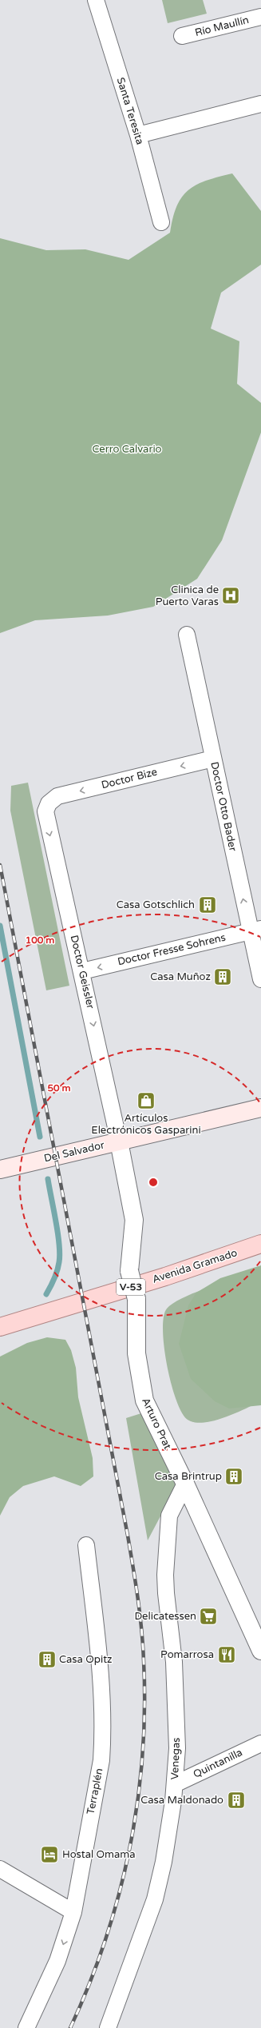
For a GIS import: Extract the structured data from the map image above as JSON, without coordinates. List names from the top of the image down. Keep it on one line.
{"streets":{"main road":["Del Salvador","Avenida Gramado","V-53"],"street":["Río Maullín","Santa Teresita","Doctor Bize","Doctor Otto Bader","Doctor Fresse Sohrens","Doctor Geissler","Arturo Prat","Venegas","Quintanilla","Terraplén"]},"crossings":[["Doctor Bize","Doctor Otto Bader"],["Doctor Bize","Doctor Geissler"],["Doctor Otto Bader","Doctor Fresse Sohrens"],["Doctor Fresse Sohrens","Doctor Geissler"],["Doctor Geissler","Del Salvador"],["Doctor Geissler","Arturo Prat"],["Del Salvador","Arturo Prat"],["Arturo Prat","Venegas"],["Venegas","Quintanilla"]],"one_way":["Doctor Bize","Doctor Otto Bader","Doctor Fresse Sohrens","Doctor Geissler"],"parks":["Cerro Calvario"],"places":{"hospital":["Clinica de Puerto Varas"],"building":["Casa Gotschlich","Casa Muñoz","Casa Brintrup","Casa Opitz","Casa Maldonado"],"shop":["Artículos Electrónicos Gasparini"],"supermarket":["Delicatessen"],"restaurant":["Pomarrosa"],"hotel":["Hostal Omama"]},"rings":["100 m","50 m"]}
